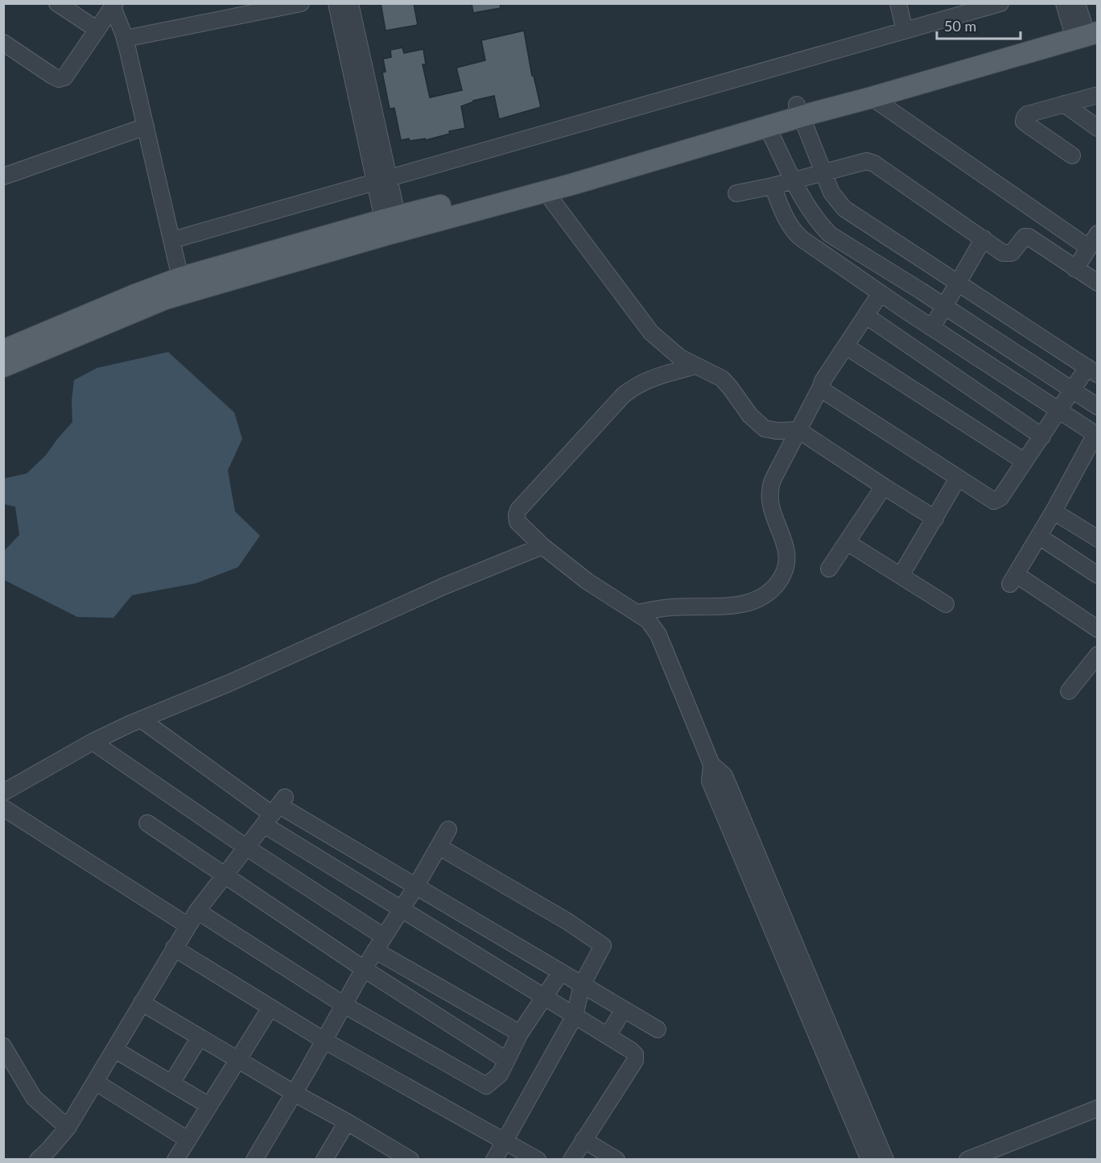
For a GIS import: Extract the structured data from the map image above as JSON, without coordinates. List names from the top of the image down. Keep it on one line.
{"scale_bar":"50 m"}
